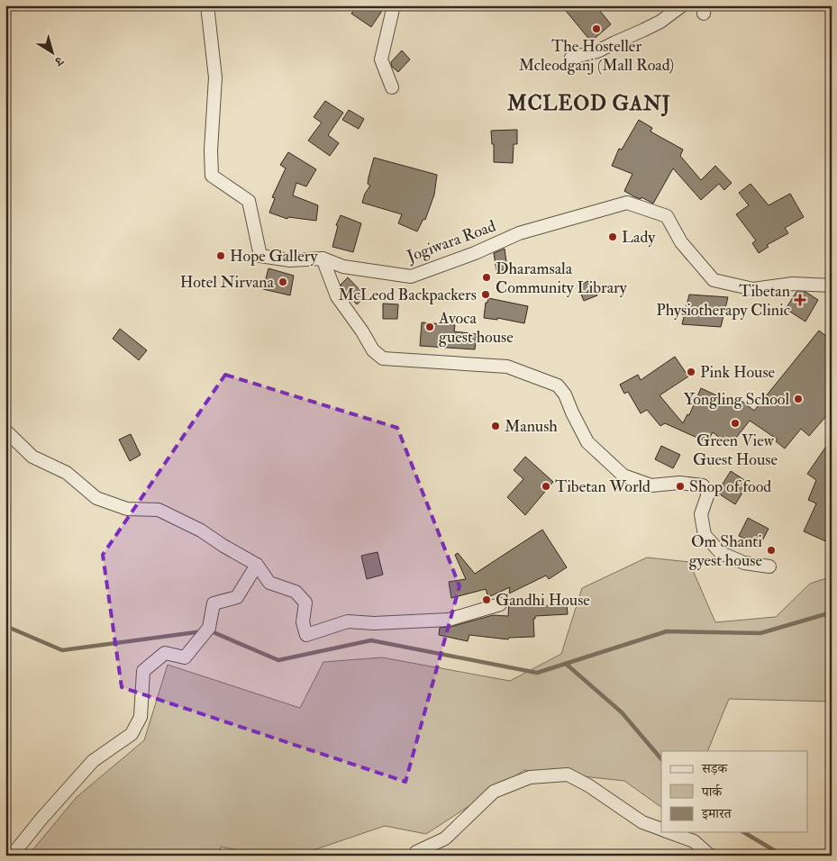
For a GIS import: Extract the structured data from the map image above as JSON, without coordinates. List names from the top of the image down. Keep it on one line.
{"streets":{"street":["Jogiwara Road"]},"districts":["MCLEOD GANJ"],"places":{"other":["The Hosteller Mcleodganj (Mall Road)","Lady","Hope Gallery","Dharamsala Community Library","Hotel Nirvana","McLeod Backpackers","Avoca guest house","Pink House","Yongling School","Green View Guest House","Manush","Tibetan World","Shop of food","Om Shanti gyest house","Gandhi House"],"health":["Tibetan Physiotherapy Clinic"]},"legend":["सड़क","पार्क","इमारत"],"north":"bottom right"}
